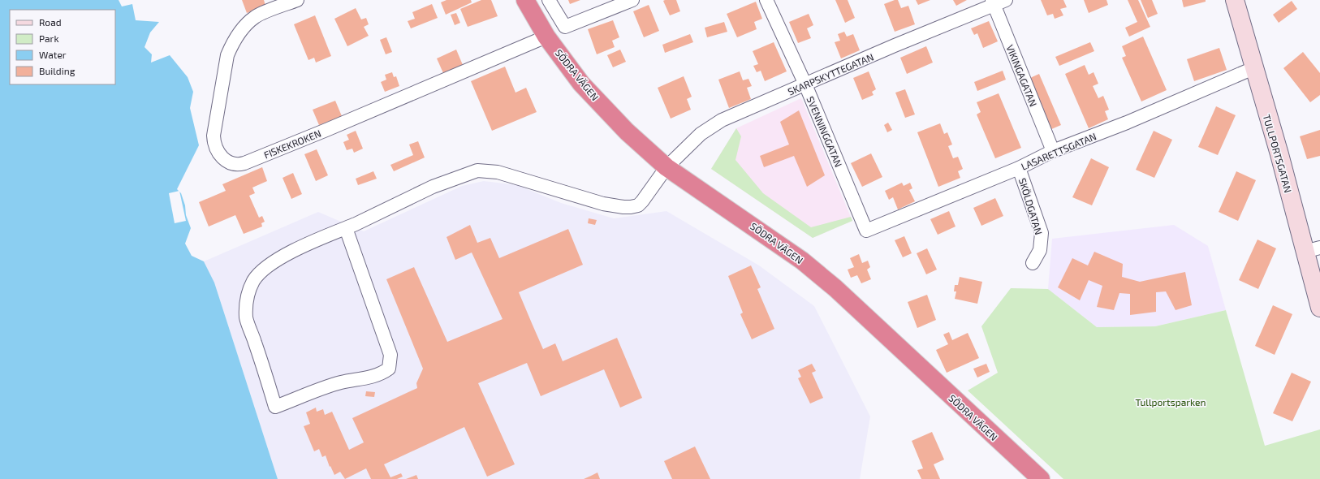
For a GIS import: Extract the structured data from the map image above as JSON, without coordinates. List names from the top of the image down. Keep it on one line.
{"streets":{"highway":["SÖDRA VÄGEN"],"main road":["TULLPORTSGATAN"],"street":["SKARPSKYTTEGATAN","VIKINGAGATAN","SVENNINGGATAN","FISKEKROKEN","LASARETTSGATAN","SKÖLDGATAN"]},"crossings":[["SKARPSKYTTEGATAN","SÖDRA VÄGEN"],["SKARPSKYTTEGATAN","VIKINGAGATAN"],["SKARPSKYTTEGATAN","SVENNINGGATAN"],["SÖDRA VÄGEN","FISKEKROKEN"],["VIKINGAGATAN","LASARETTSGATAN"],["SVENNINGGATAN","LASARETTSGATAN"],["LASARETTSGATAN","TULLPORTSGATAN"],["LASARETTSGATAN","SKÖLDGATAN"]],"parks":["Tullportsparken"],"legend":["Road","Park","Water","Building"]}
